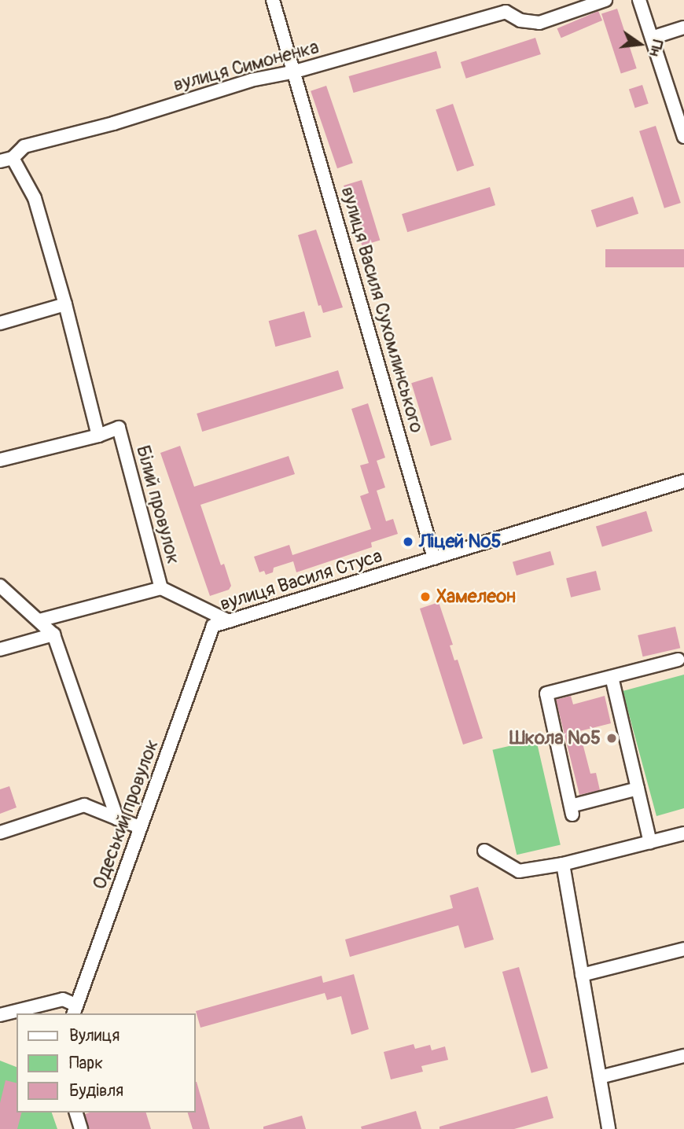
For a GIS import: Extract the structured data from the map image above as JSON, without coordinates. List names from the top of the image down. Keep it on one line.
{"streets":{"street":["вулиця Симоненка","вулиця Василя Сухомлинського","Білий провулок","вулиця Василя Стуса","Одеський провулок"]},"crossings":[["вулиця Симоненка","вулиця Василя Сухомлинського"],["вулиця Василя Сухомлинського","вулиця Василя Стуса"],["вулиця Василя Стуса","Одеський провулок"]],"places":["Ліцей №5","Хамелеон","Школа №5"],"legend":["Вулиця","Парк","Будівля"],"north":"right"}
